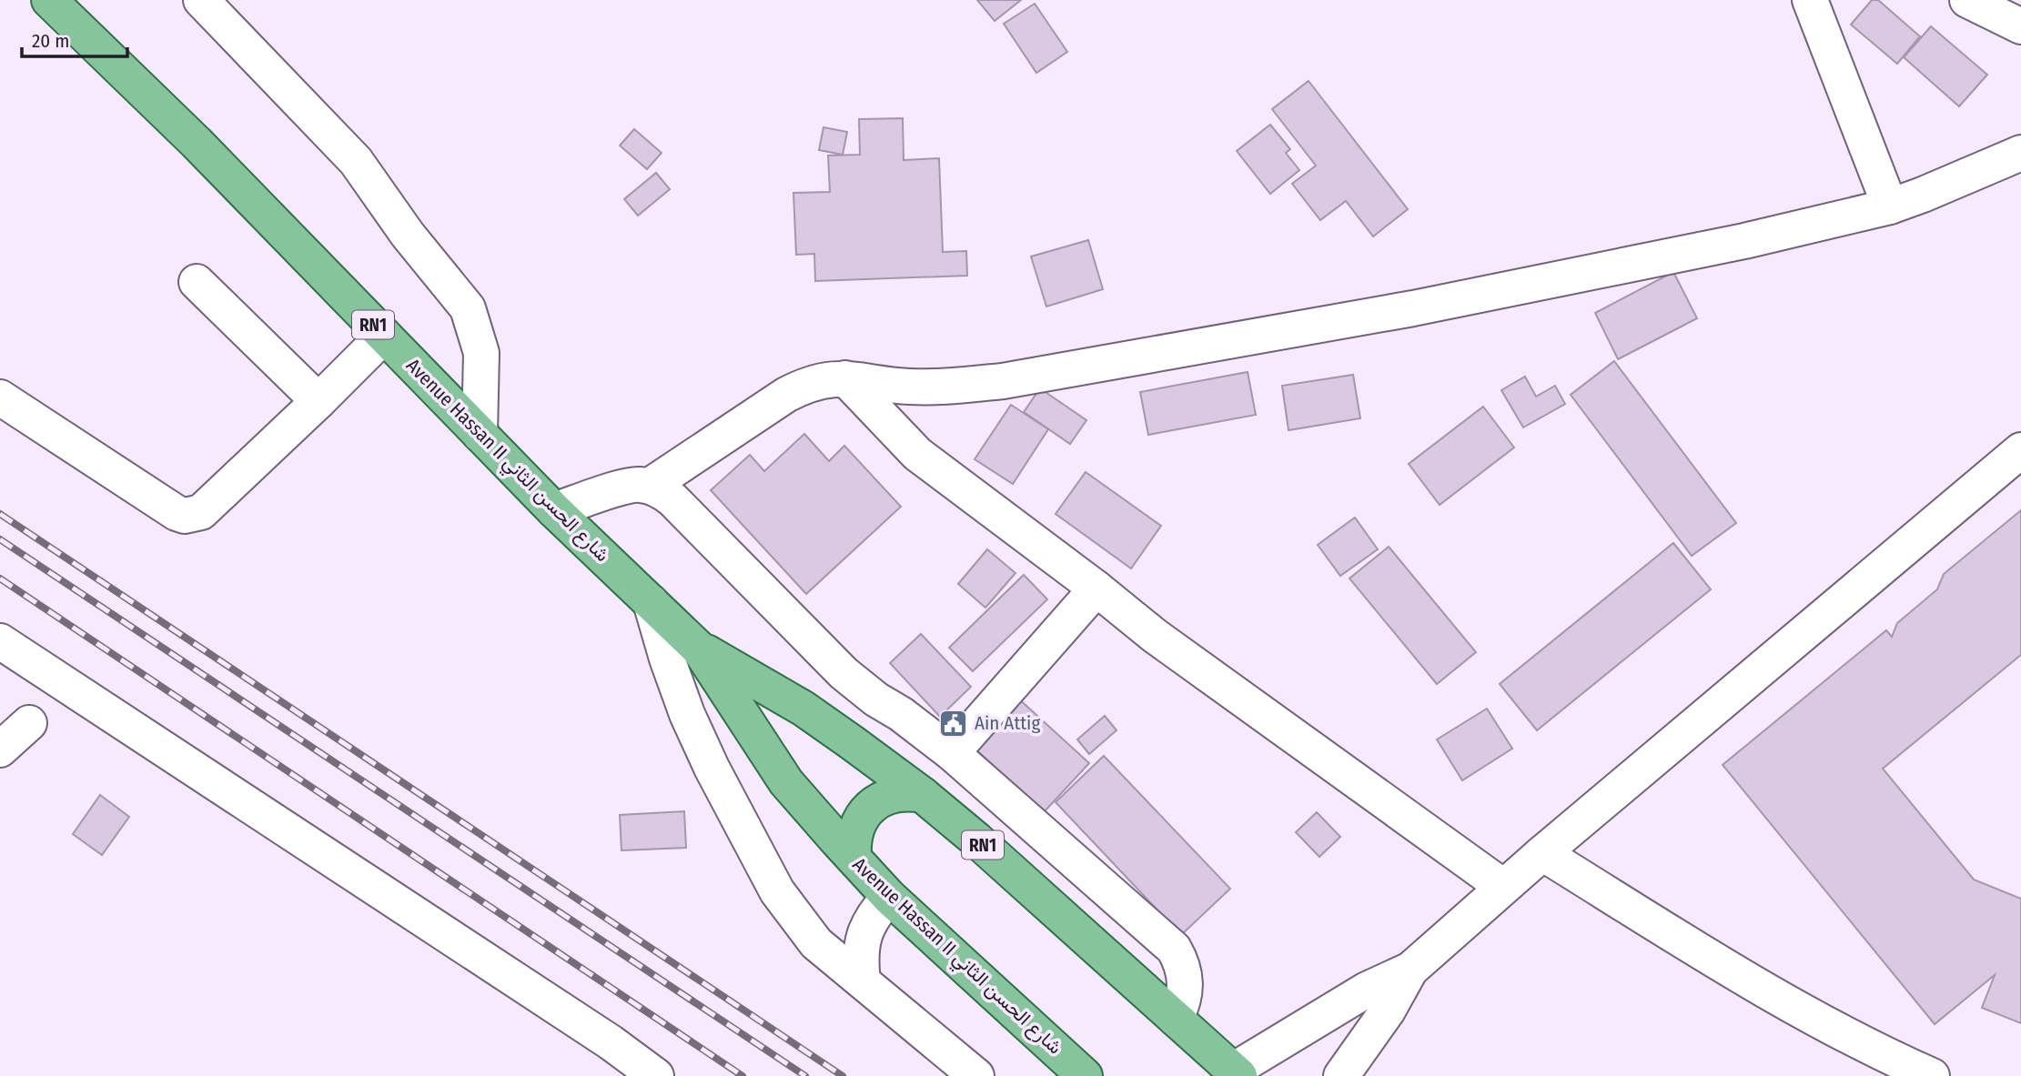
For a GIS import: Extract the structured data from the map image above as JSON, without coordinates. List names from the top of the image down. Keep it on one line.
{"streets":{"main road":["RN1","Avenue Hassan II شارع الحسن الثاني"]},"places":{"public building":["Ain Attig"]},"scale_bar":"20 m"}
